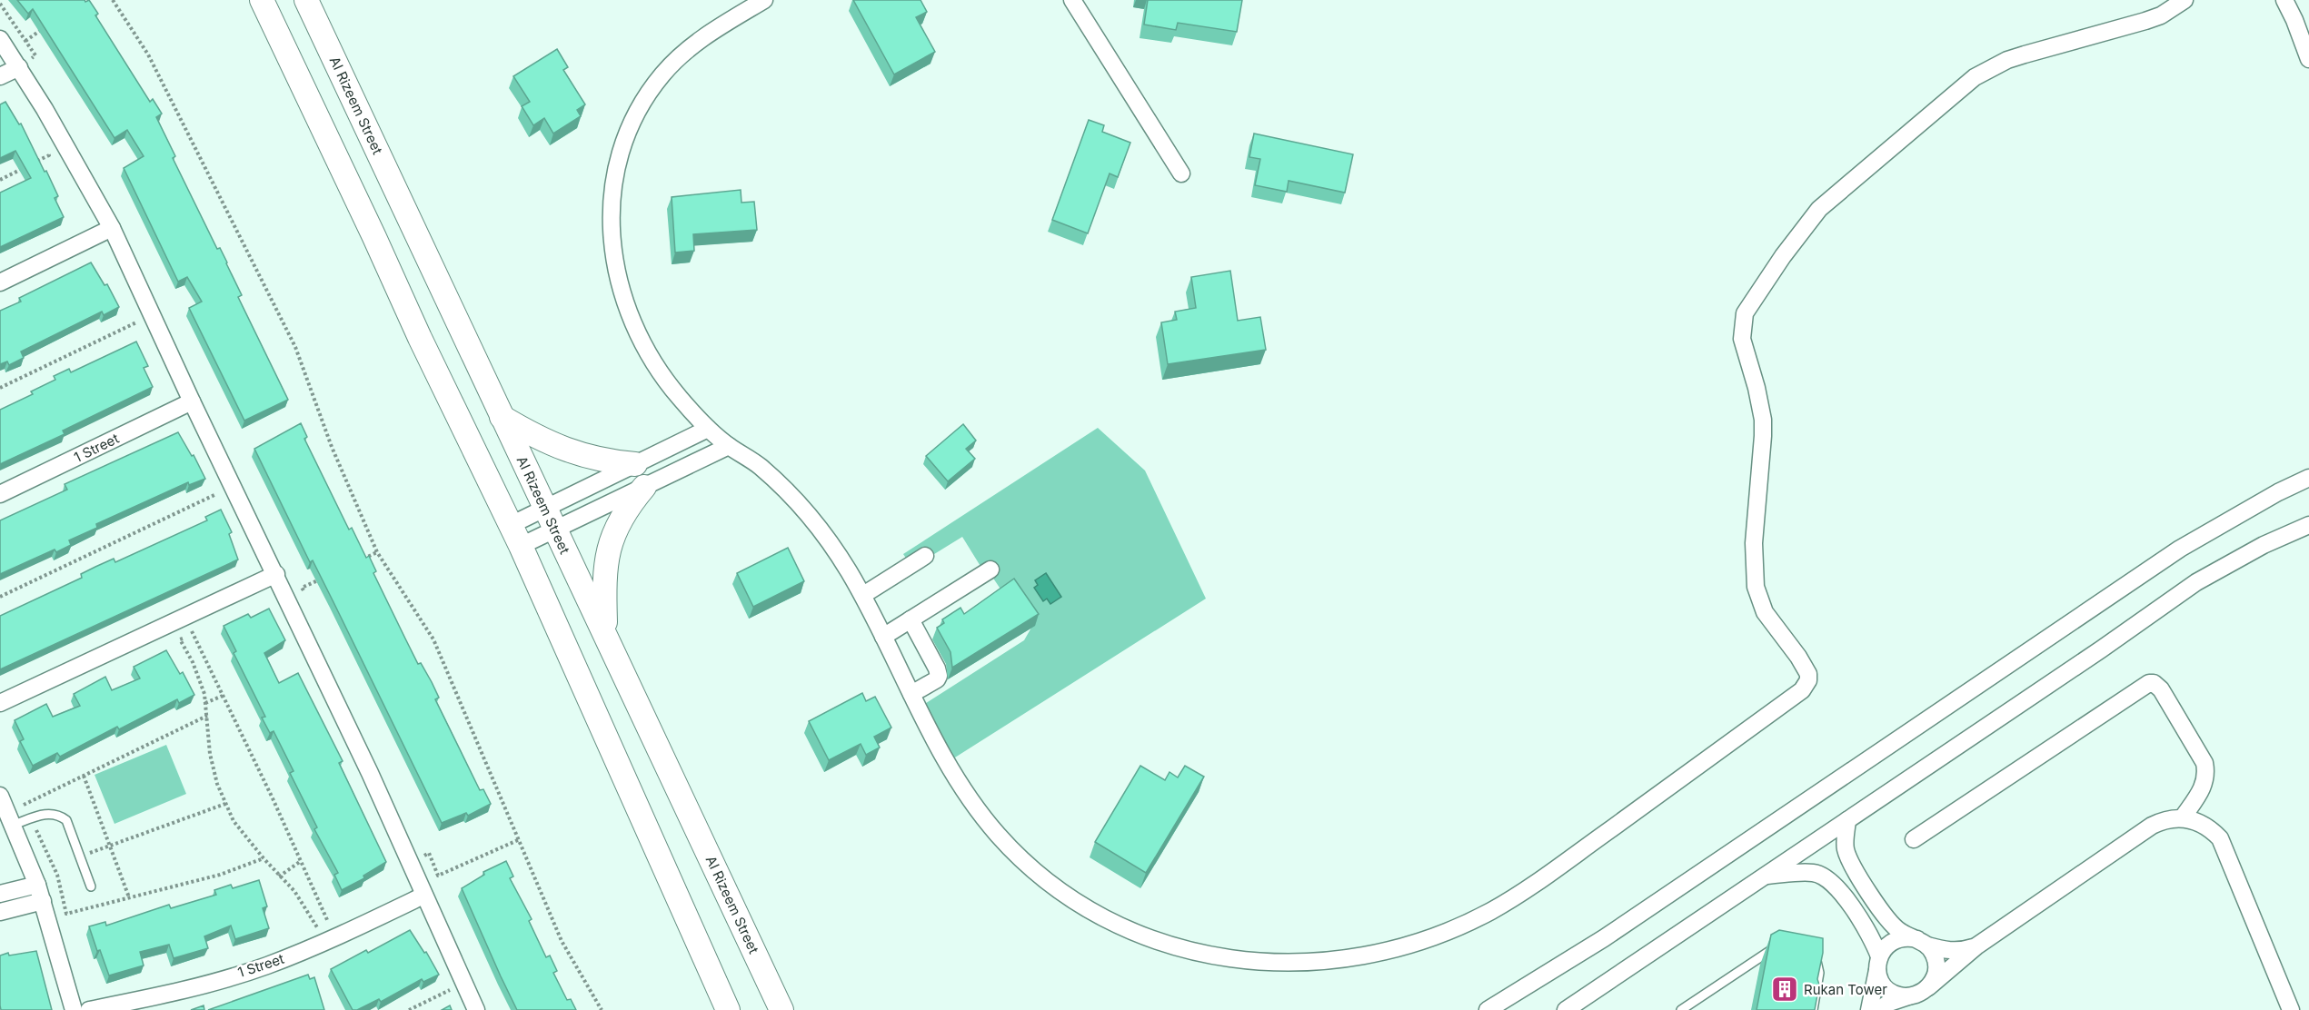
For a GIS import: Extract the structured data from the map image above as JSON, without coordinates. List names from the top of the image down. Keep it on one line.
{"streets":{"street":["Al Rizeem Street","1 Street"]},"places":{"building":["Rukan Tower"]}}
